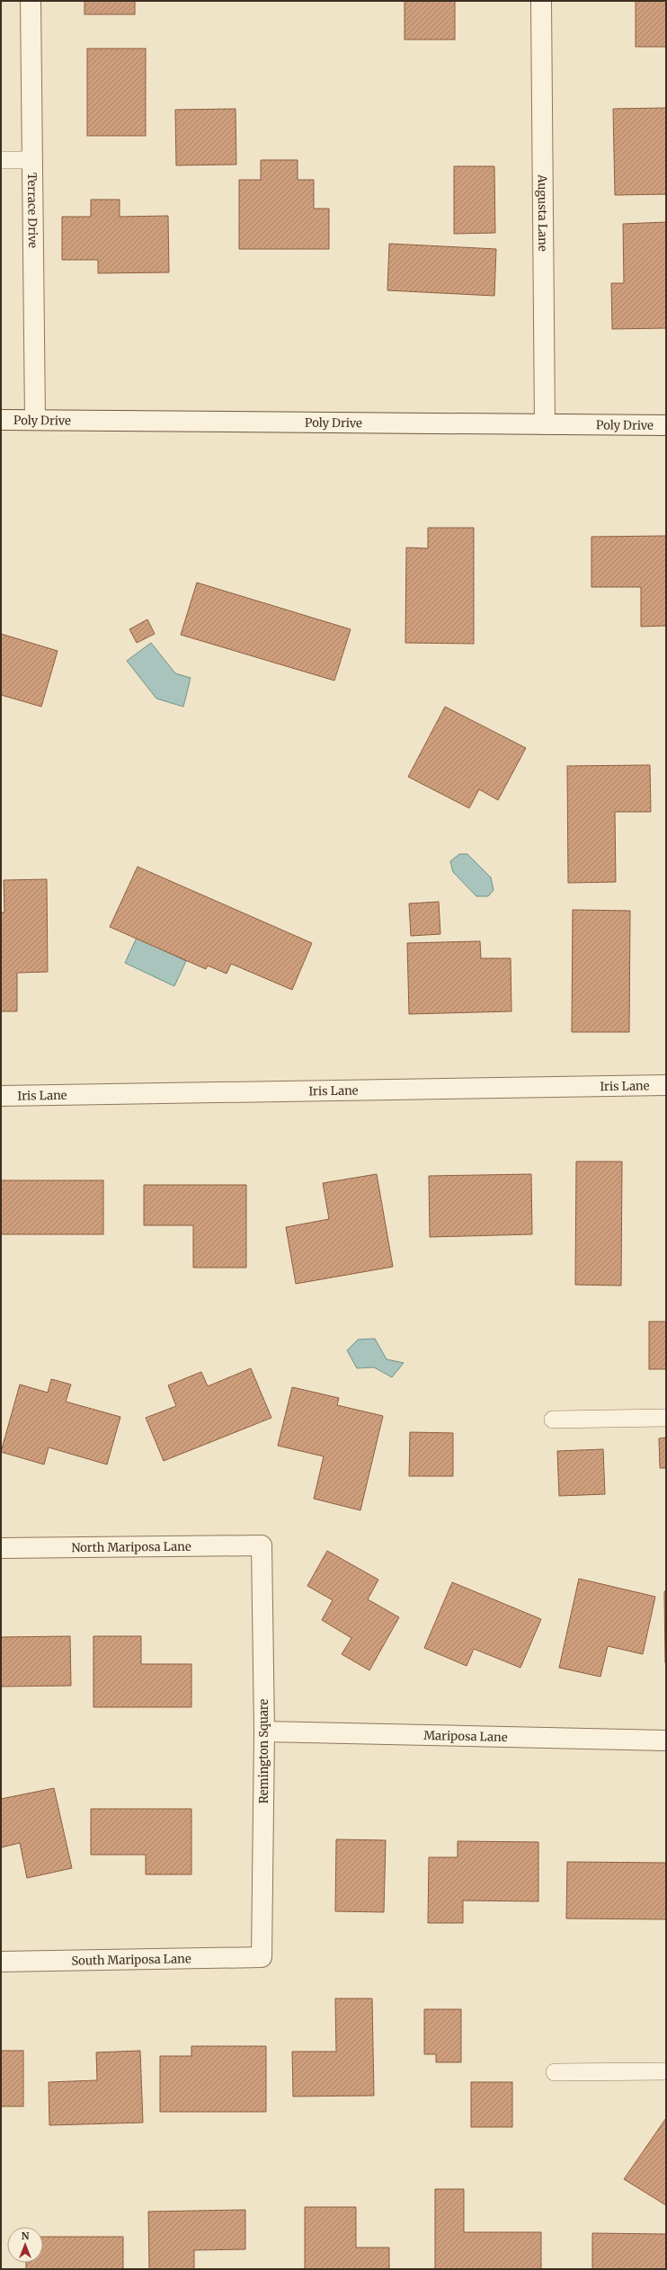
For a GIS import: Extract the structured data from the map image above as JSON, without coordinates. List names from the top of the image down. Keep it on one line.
{"streets":{"street":["Terrace Drive","Augusta Lane","Poly Drive","Iris Lane","North Mariposa Lane","Mariposa Lane","Remington Square","South Mariposa Lane"]},"crossings":[["Terrace Drive","Poly Drive"],["Augusta Lane","Poly Drive"],["North Mariposa Lane","Remington Square"],["Mariposa Lane","Remington Square"],["Remington Square","South Mariposa Lane"]],"north":"top"}
